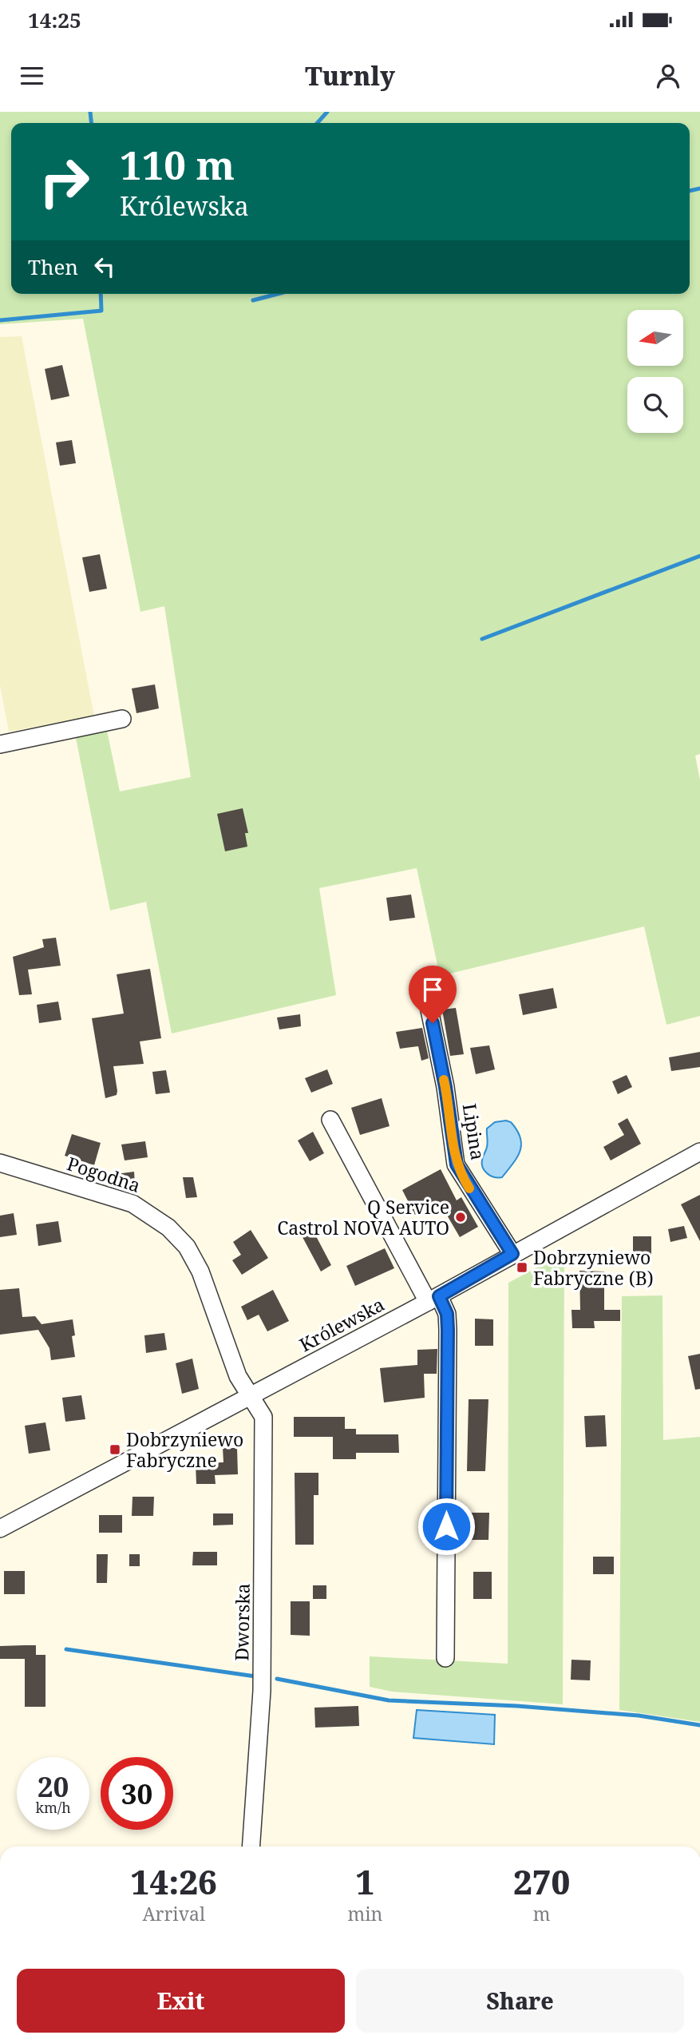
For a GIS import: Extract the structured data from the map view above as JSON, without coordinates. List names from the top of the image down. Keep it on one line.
{"streets":{"street":["Lipina","Pogodna","Królewska","Dworska"]},"crossings":[["Lipina","Królewska"],["Pogodna","Królewska"],["Pogodna","Dworska"],["Królewska","Dworska"]],"places":{"other":["Q Service Castrol NOVA AUTO"],"transit":["Dobrzyniewo Fabryczne (B)","Dobrzyniewo Fabryczne"]},"north":"left","page":{"status":"14:25","header":"Turnly","turn":["110 m","Królewska"],"then":"Then","speed":"20 km/h","limit":"30","eta":["14:26","Arrival","1","min","270","m"],"buttons":["Exit","Share"]}}
